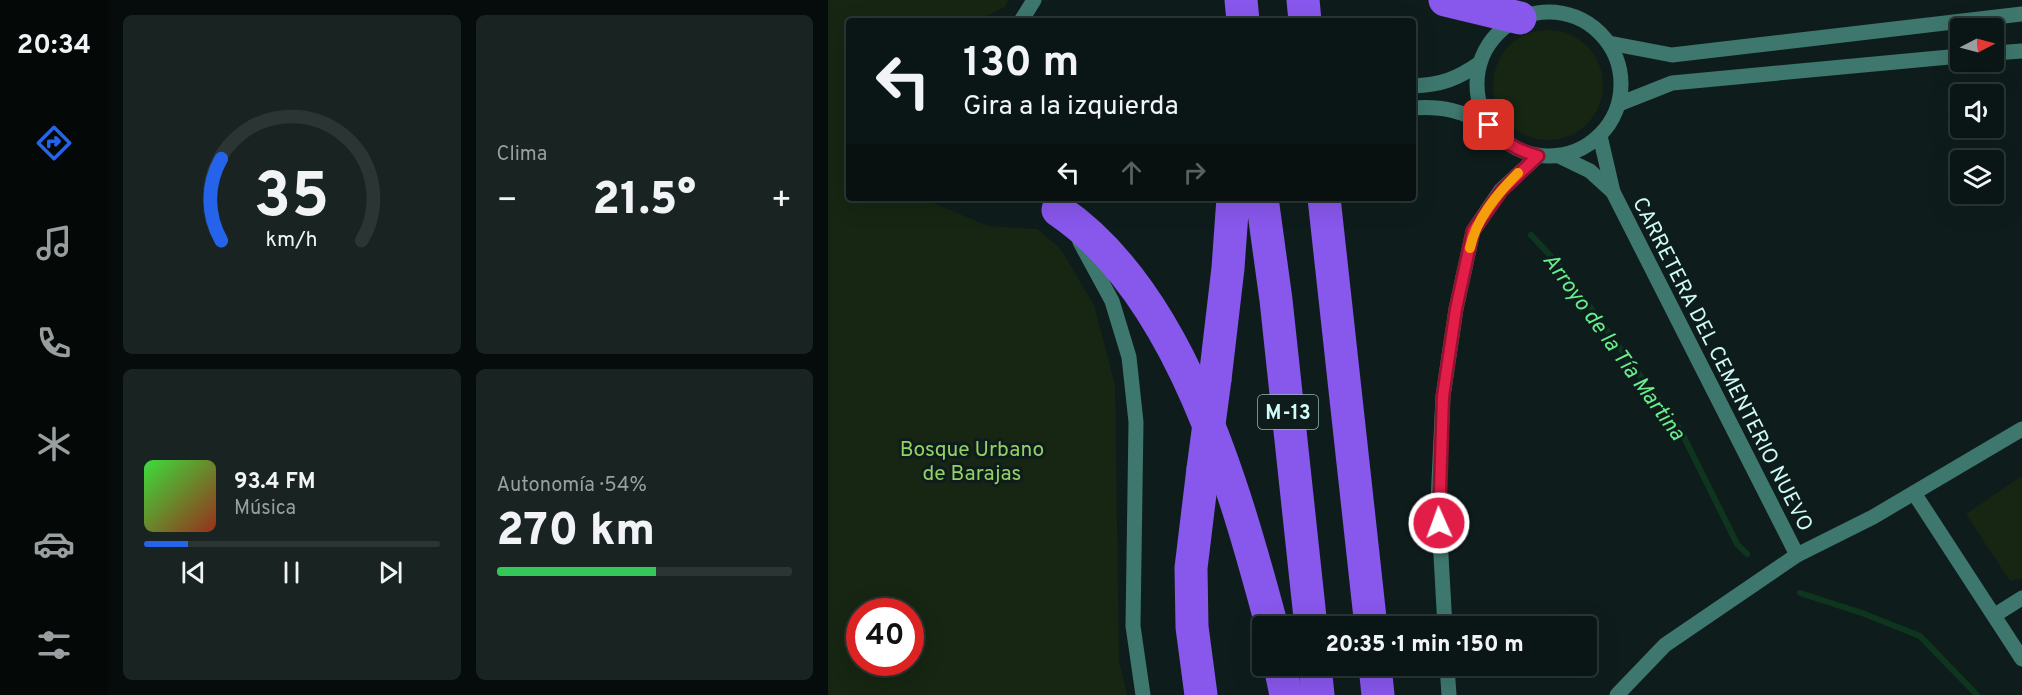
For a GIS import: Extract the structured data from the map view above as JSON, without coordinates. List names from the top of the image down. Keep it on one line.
{"streets":{"highway":["M-13"],"street":["CARRETERA DEL CEMENTERIO NUEVO"]},"water":["Arroyo de la Tía Martina"],"parks":["Bosque Urbano de Barajas"],"north":"right","page":{"tabs":"20:34","tile":["Clima",["Autonomía · 54%","270 km"]],"turn":["130 m","Gira a la izquierda"],"heat":["−","21.5°","+"],"song":["93.4 FM","Música"],"limit":"40","trip":"20:35 · 1 min · 150 m","gauge":["35","km/h"]}}
